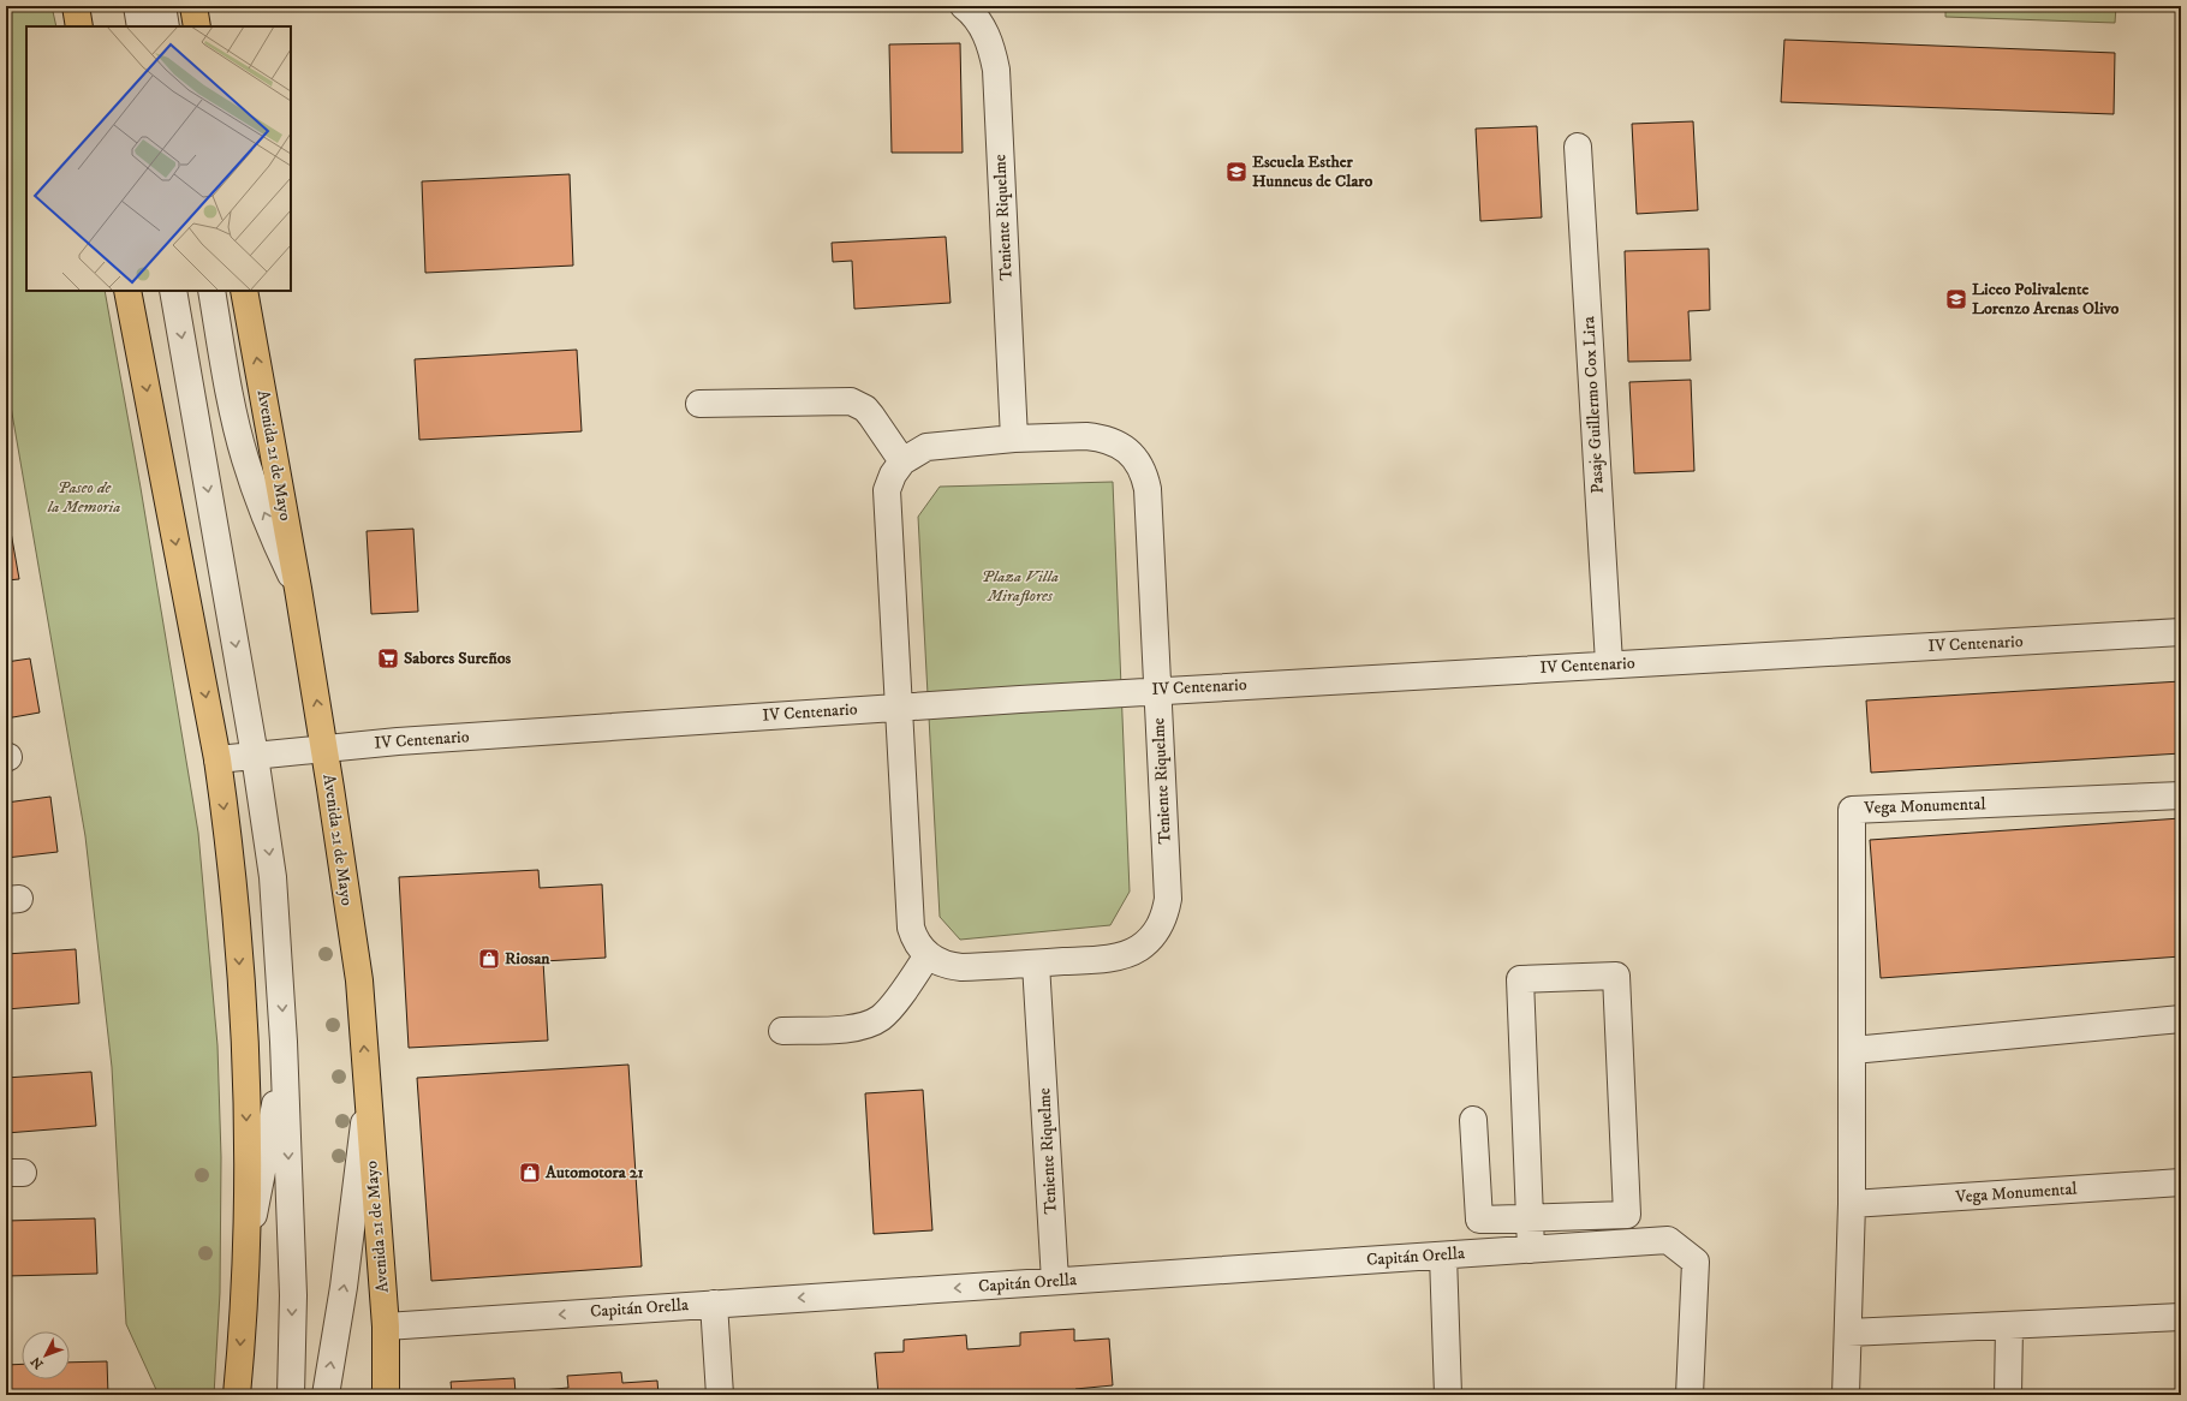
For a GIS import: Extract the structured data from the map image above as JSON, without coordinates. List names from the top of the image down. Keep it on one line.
{"streets":{"main road":["Avenida 21 de Mayo"],"street":["Teniente Riquelme","Pasaje Guillermo Cox Lira","IV Centenario","Vega Monumental","Capitán Orella"]},"crossings":[["Teniente Riquelme","IV Centenario"],["Teniente Riquelme","Capitán Orella"],["Pasaje Guillermo Cox Lira","IV Centenario"],["Avenida 21 de Mayo","IV Centenario"],["Avenida 21 de Mayo","Capitán Orella"]],"one_way":["Capitán Orella"],"parks":["Paseo de la Memoria","Plaza Villa Miraflores"],"places":{"school or university":["Escuela Esther Hunneus de Claro","Liceo Polivalente Lorenzo Arenas Olivo"],"supermarket":["Sabores Sureños"],"shop":["Riosan","Automotora 21"]},"north":"bottom left"}
